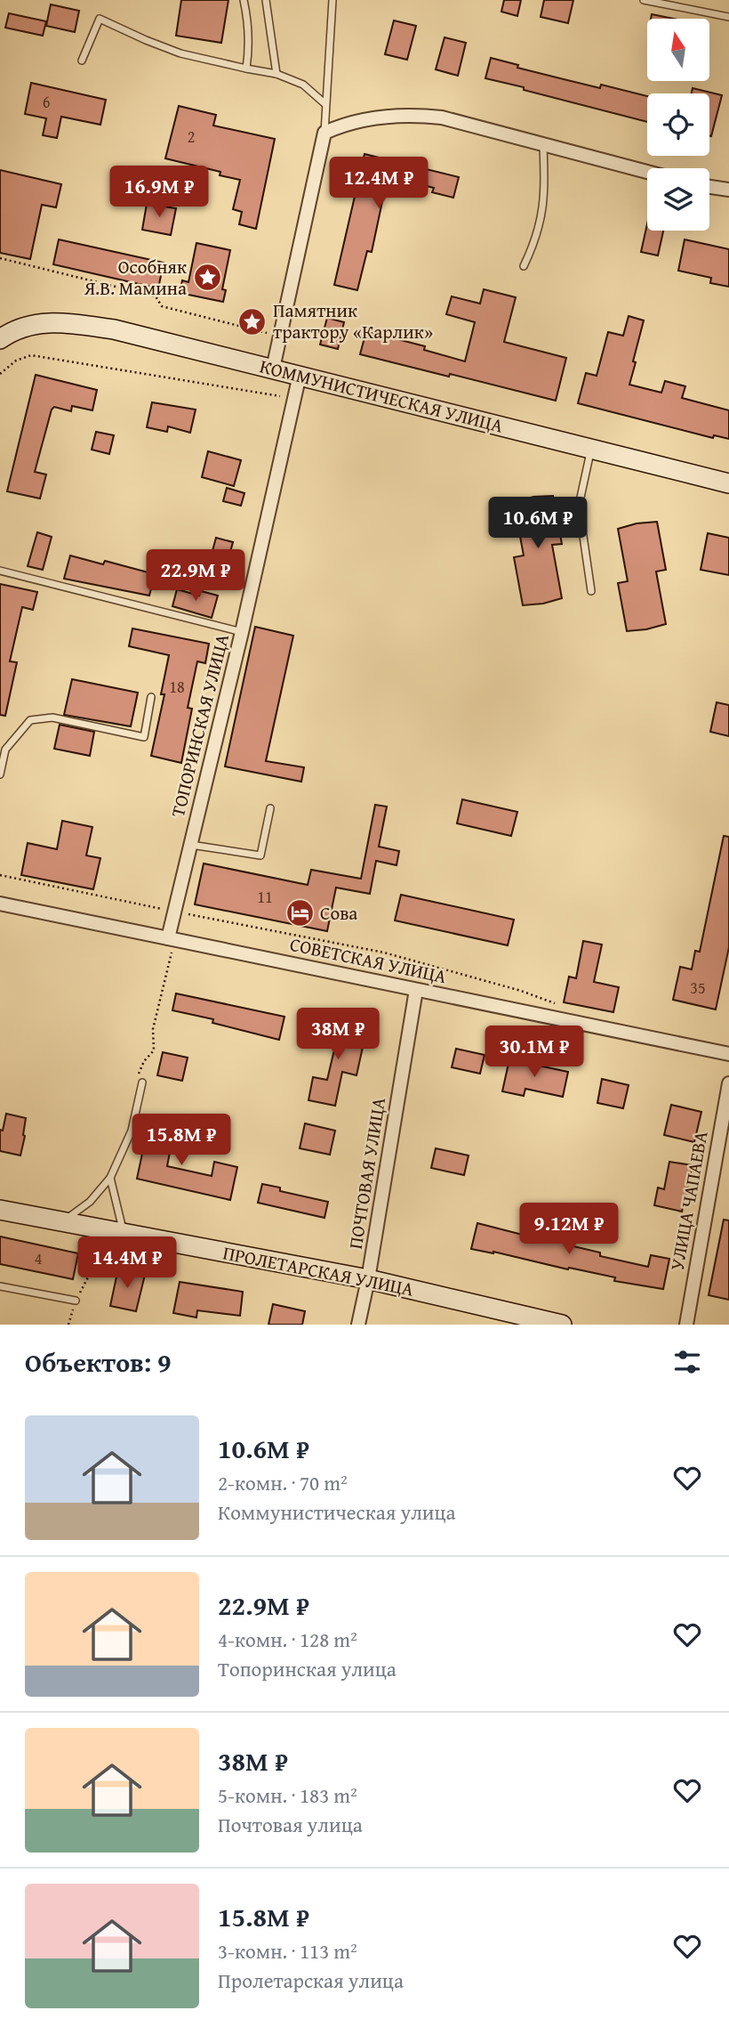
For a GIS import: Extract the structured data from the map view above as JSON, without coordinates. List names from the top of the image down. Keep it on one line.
{"streets":{"main road":["КОММУНИСТИЧЕСКАЯ УЛИЦА","ПРОЛЕТАРСКАЯ УЛИЦА"],"street":["ТОПОРИНСКАЯ УЛИЦА","СОВЕТСКАЯ УЛИЦА","ПОЧТОВАЯ УЛИЦА","УЛИЦА ЧАПАЕВА"]},"crossings":[["КОММУНИСТИЧЕСКАЯ УЛИЦА","ТОПОРИНСКАЯ УЛИЦА"],["ТОПОРИНСКАЯ УЛИЦА","СОВЕТСКАЯ УЛИЦА"],["СОВЕТСКАЯ УЛИЦА","ПОЧТОВАЯ УЛИЦА"],["ПОЧТОВАЯ УЛИЦА","ПРОЛЕТАРСКАЯ УЛИЦА"]],"places":{"place":["Особняк Я.В. Мамина","Памятник трактору «Карлик»"],"hotel":["Сова"]},"house_numbers":["6","2","18","11","35","4"],"north":"top","page":{"price":["12.4M ₽","16.9M ₽","10.6M ₽","22.9M ₽","38M ₽","30.1M ₽","15.8M ₽","9.12M ₽","14.4M ₽"],"heading":"Объектов: 9","list":[{"name":"10.6M ₽","note":"2-комн. · 70 m² · Коммунистическая улица"},{"name":"22.9M ₽","note":"4-комн. · 128 m² · Топоринская улица"},{"name":"38M ₽","note":"5-комн. · 183 m² · Почтовая улица"},{"name":"15.8M ₽","note":"3-комн. · 113 m² · Пролетарская улица"}]}}
